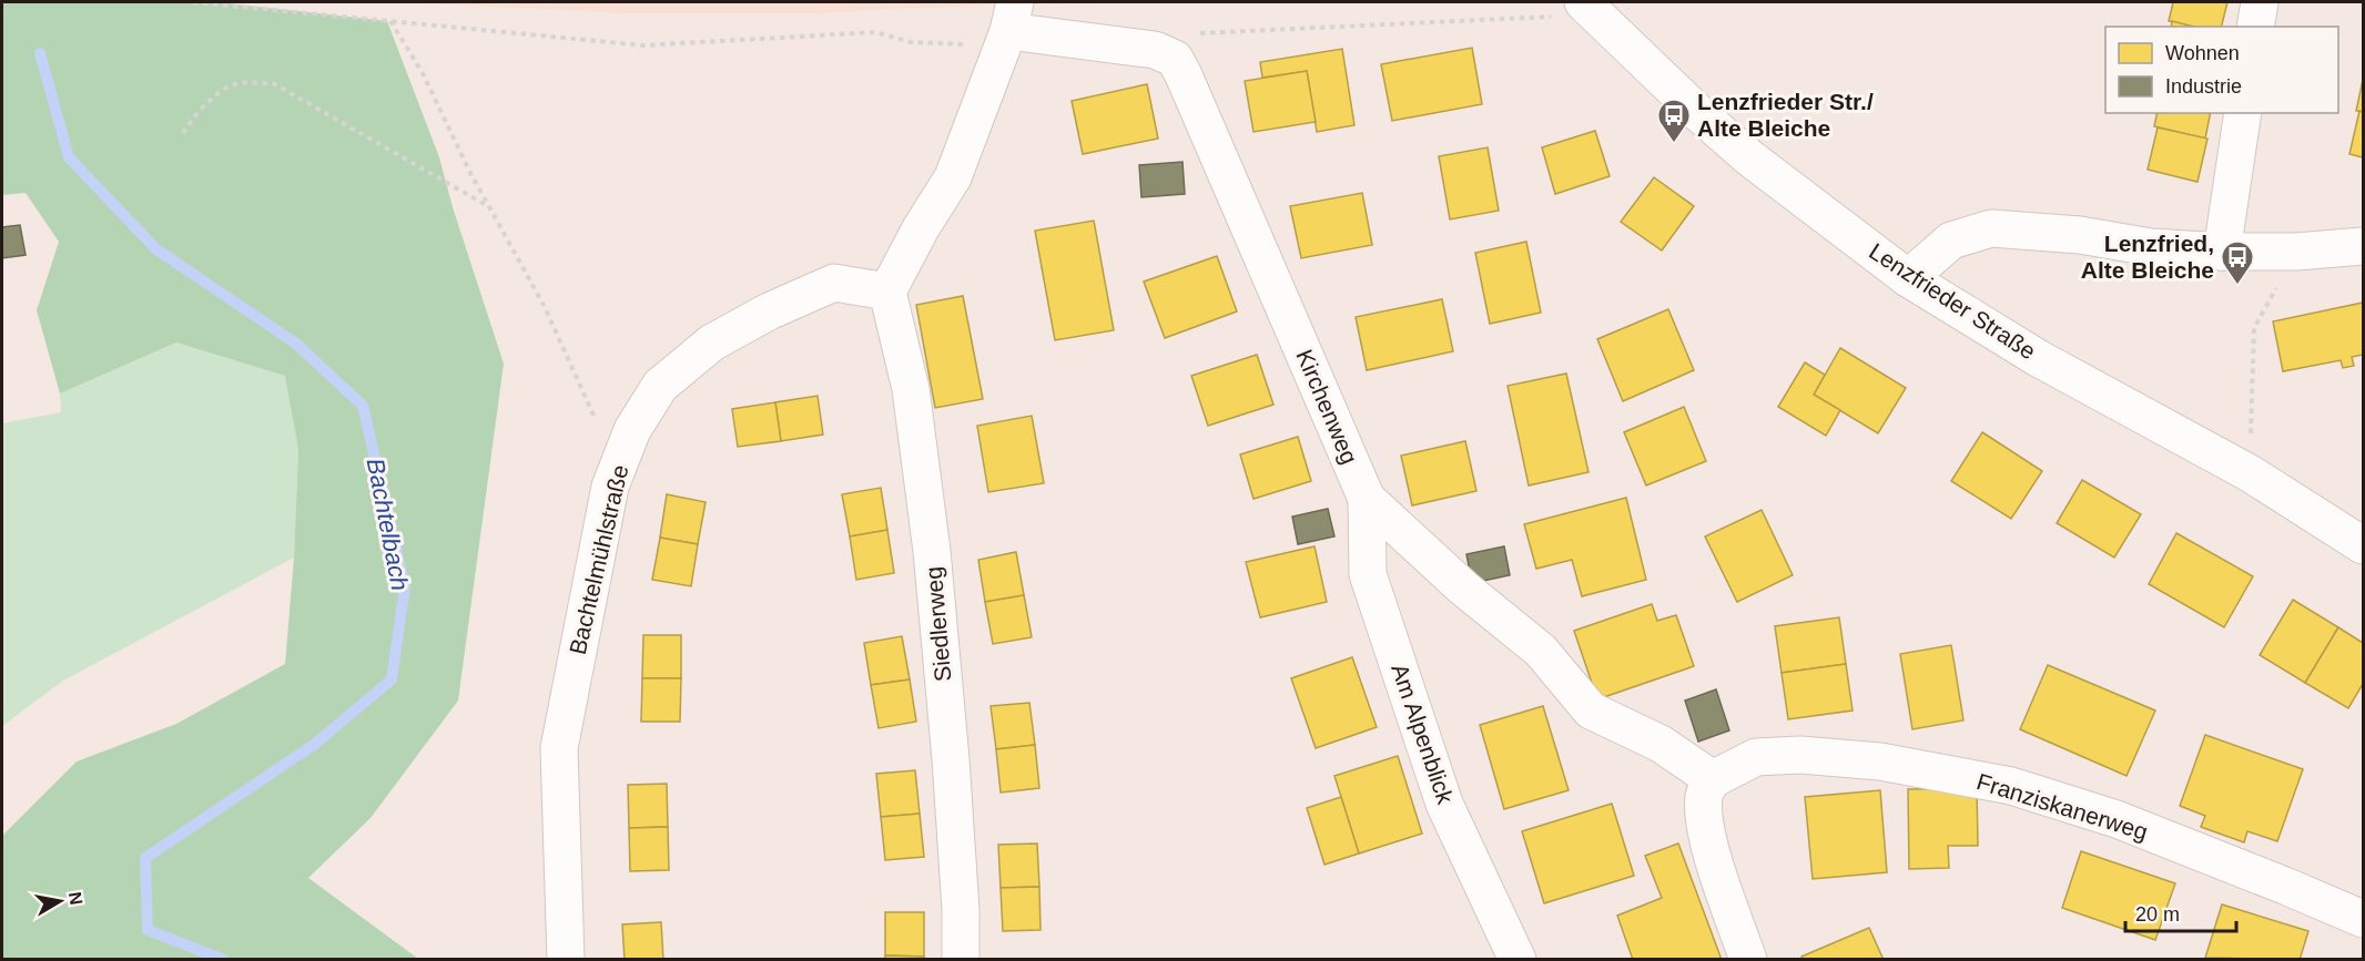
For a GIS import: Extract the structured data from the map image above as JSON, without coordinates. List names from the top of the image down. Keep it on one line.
{"streets":{"street":["Lenzfrieder Straße","Kirchenweg","Bachtelmühlstraße","Siedlerweg","Am Alpenblick","Franziskanerweg"]},"crossings":[["Kirchenweg","Am Alpenblick"],["Kirchenweg","Franziskanerweg"],["Bachtelmühlstraße","Siedlerweg"]],"water":["Bachtelbach"],"places":{"bus stop":["Lenzfrieder Str./ Alte Bleiche","Lenzfried, Alte Bleiche"]},"legend":["Wohnen","Industrie"],"scale_bar":"20 m","north":"right"}
